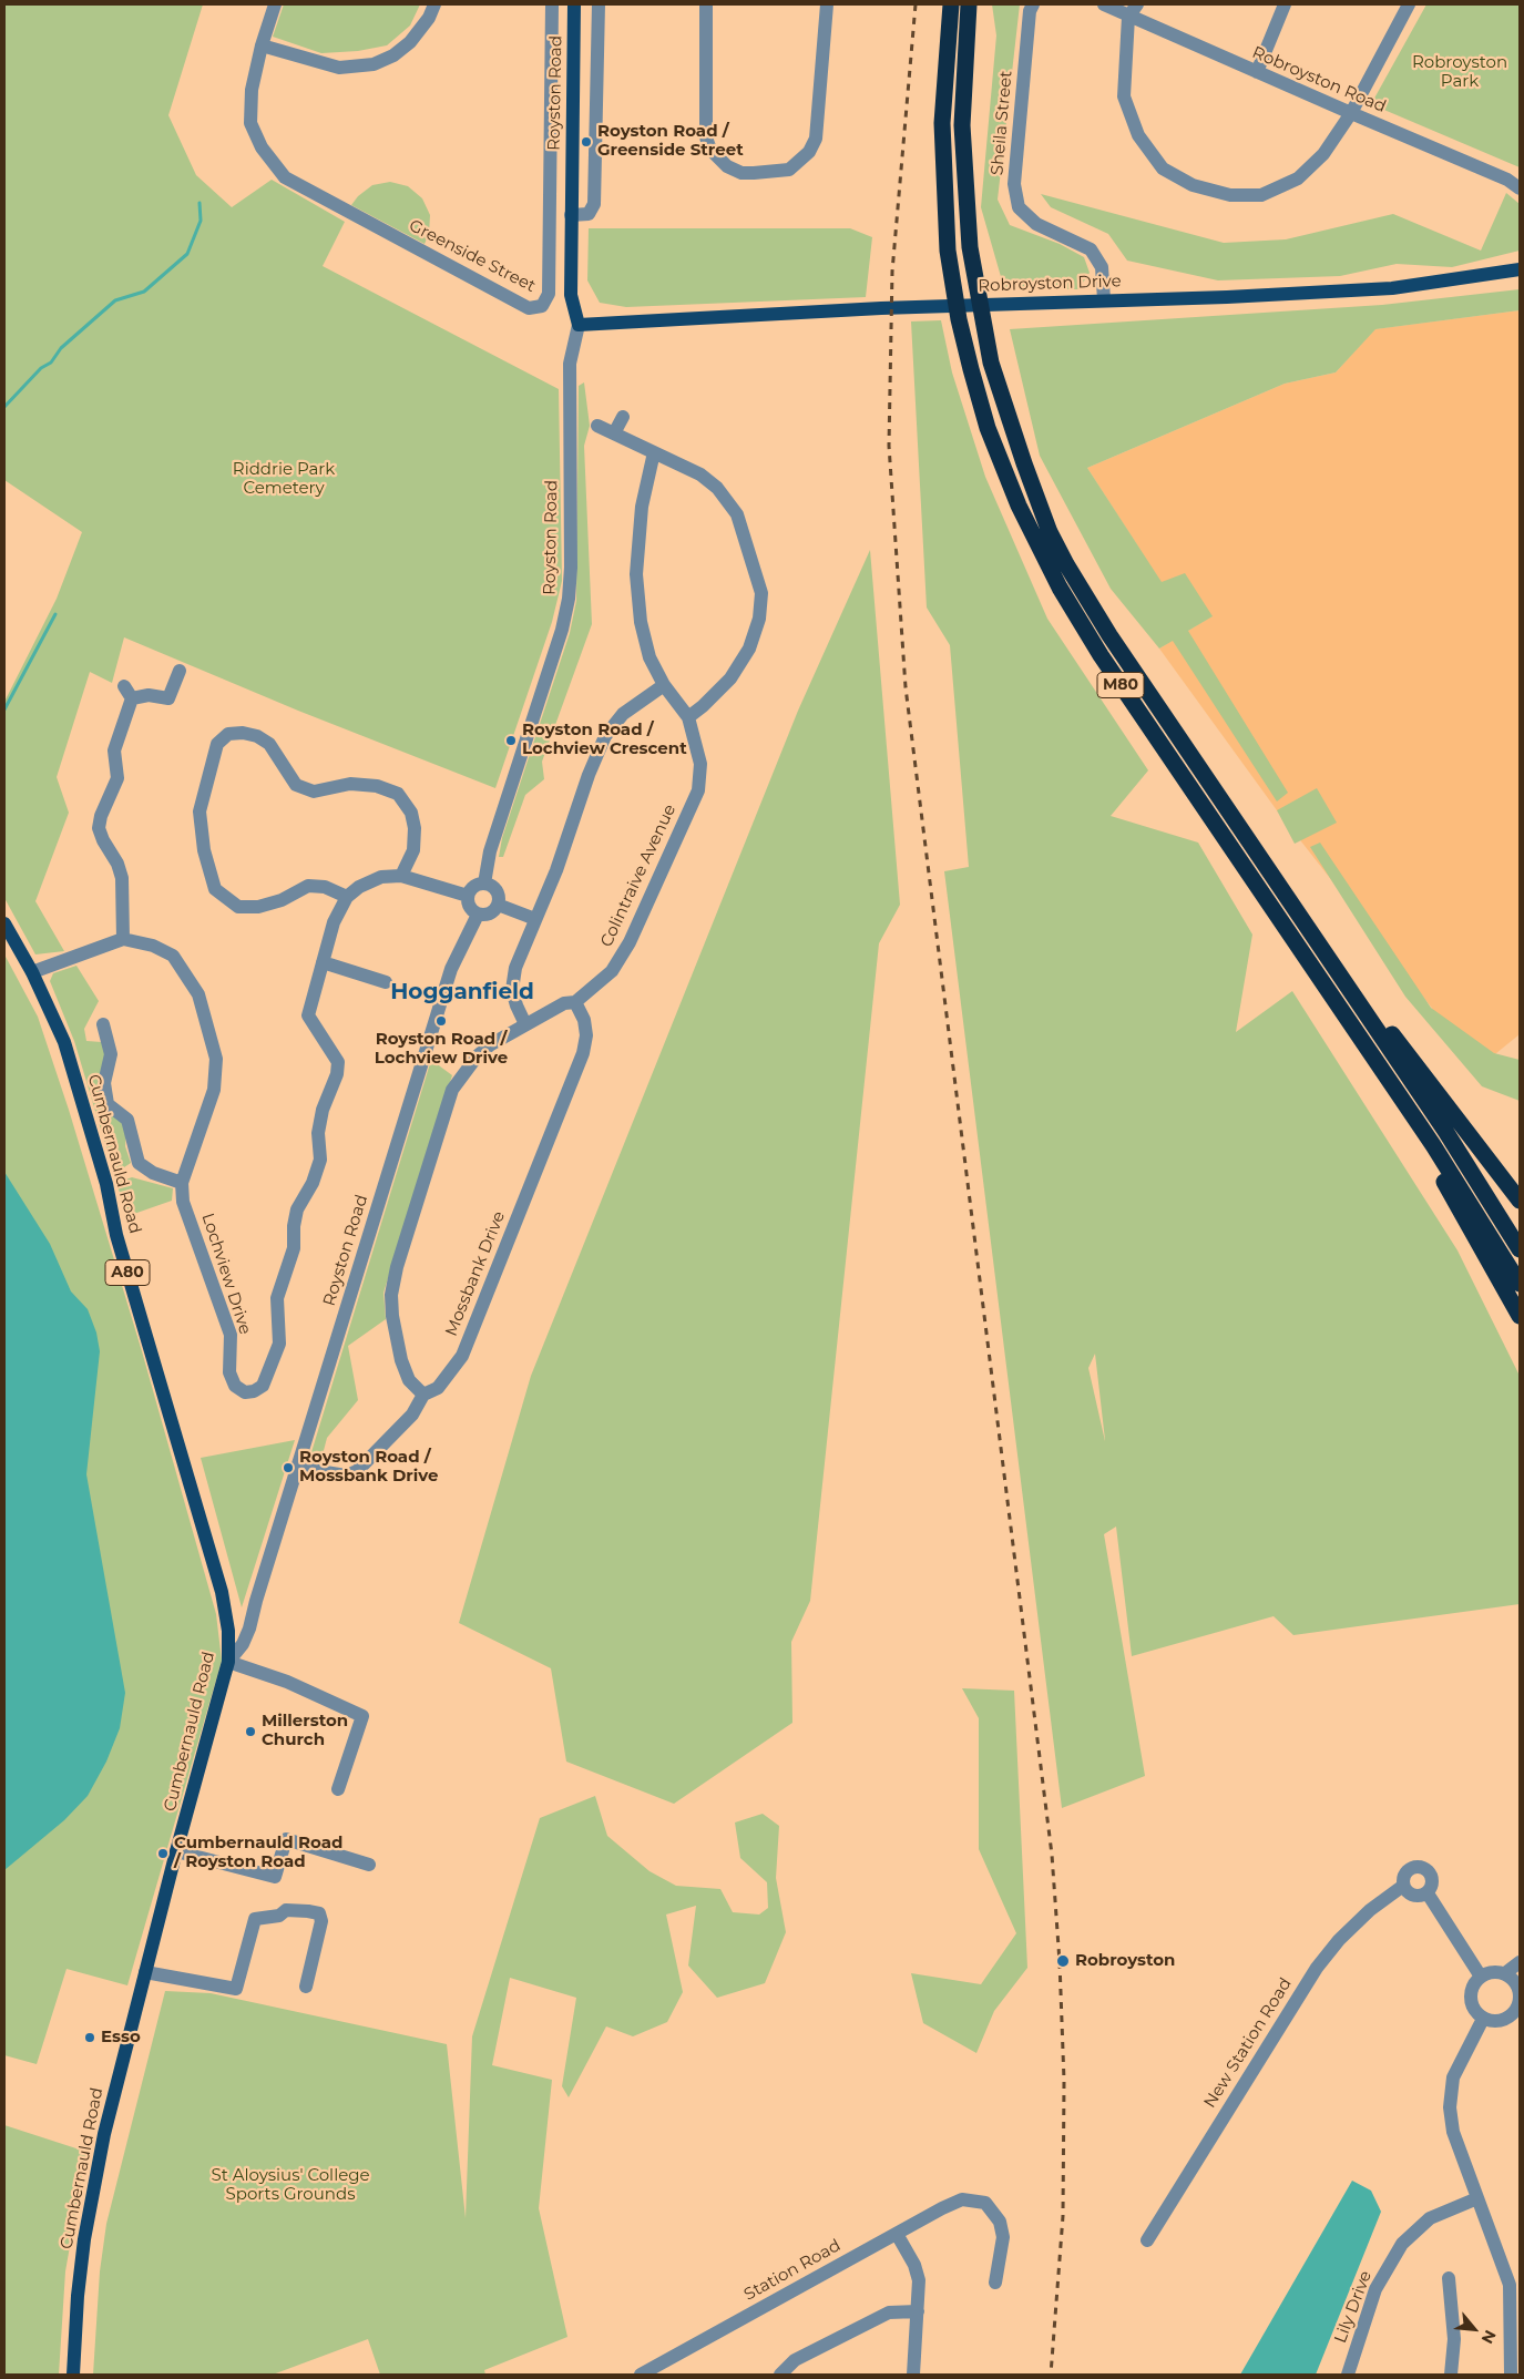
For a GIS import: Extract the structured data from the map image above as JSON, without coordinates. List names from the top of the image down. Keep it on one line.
{"streets":{"highway":["M80"],"main road":["Royston Road","Robroyston Drive","Cumbernauld Road","A80"],"street":["Robroyston Road","Sheila Street","Greenside Street","Colintraive Avenue","Lochview Drive","Mossbank Drive","New Station Road","Station Road","Lily Drive"]},"crossings":[["Royston Road","Robroyston Drive"],["Royston Road","Cumbernauld Road"],["Royston Road","Mossbank Drive"],["Sheila Street","Robroyston Drive"],["Colintraive Avenue","Mossbank Drive"]],"districts":["Hogganfield"],"parks":["Robroyston Park","Riddrie Park Cemetery","St Aloysius' College Sports Grounds"],"places":["Royston Road / Greenside Street","Royston Road / Lochview Crescent","Royston Road / Lochview Drive","Royston Road / Mossbank Drive","Millerston Church","Cumbernauld Road / Royston Road","Robroyston","Esso"],"north":"bottom right"}
